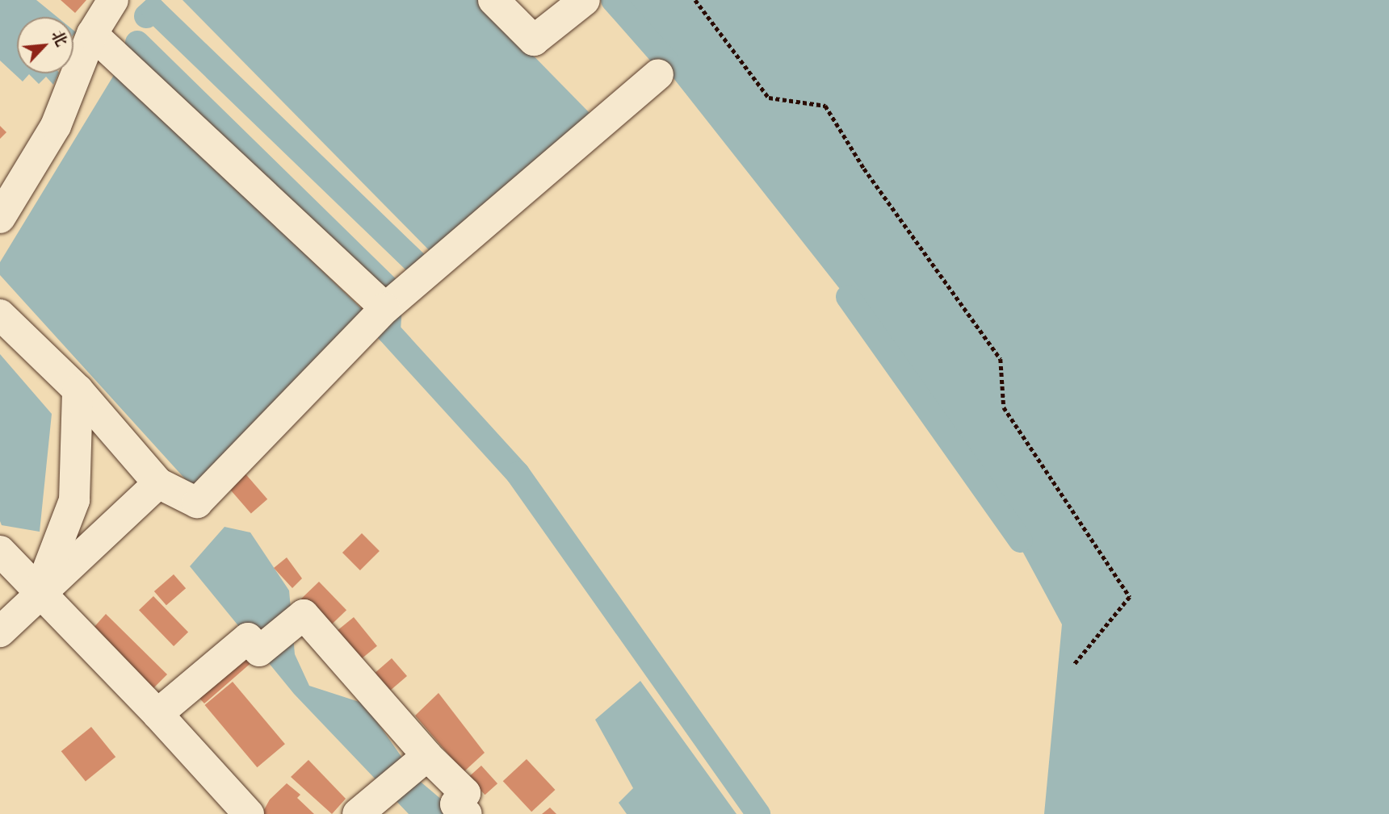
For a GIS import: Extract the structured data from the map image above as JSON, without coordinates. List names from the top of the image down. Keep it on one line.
{"north":"top right"}
